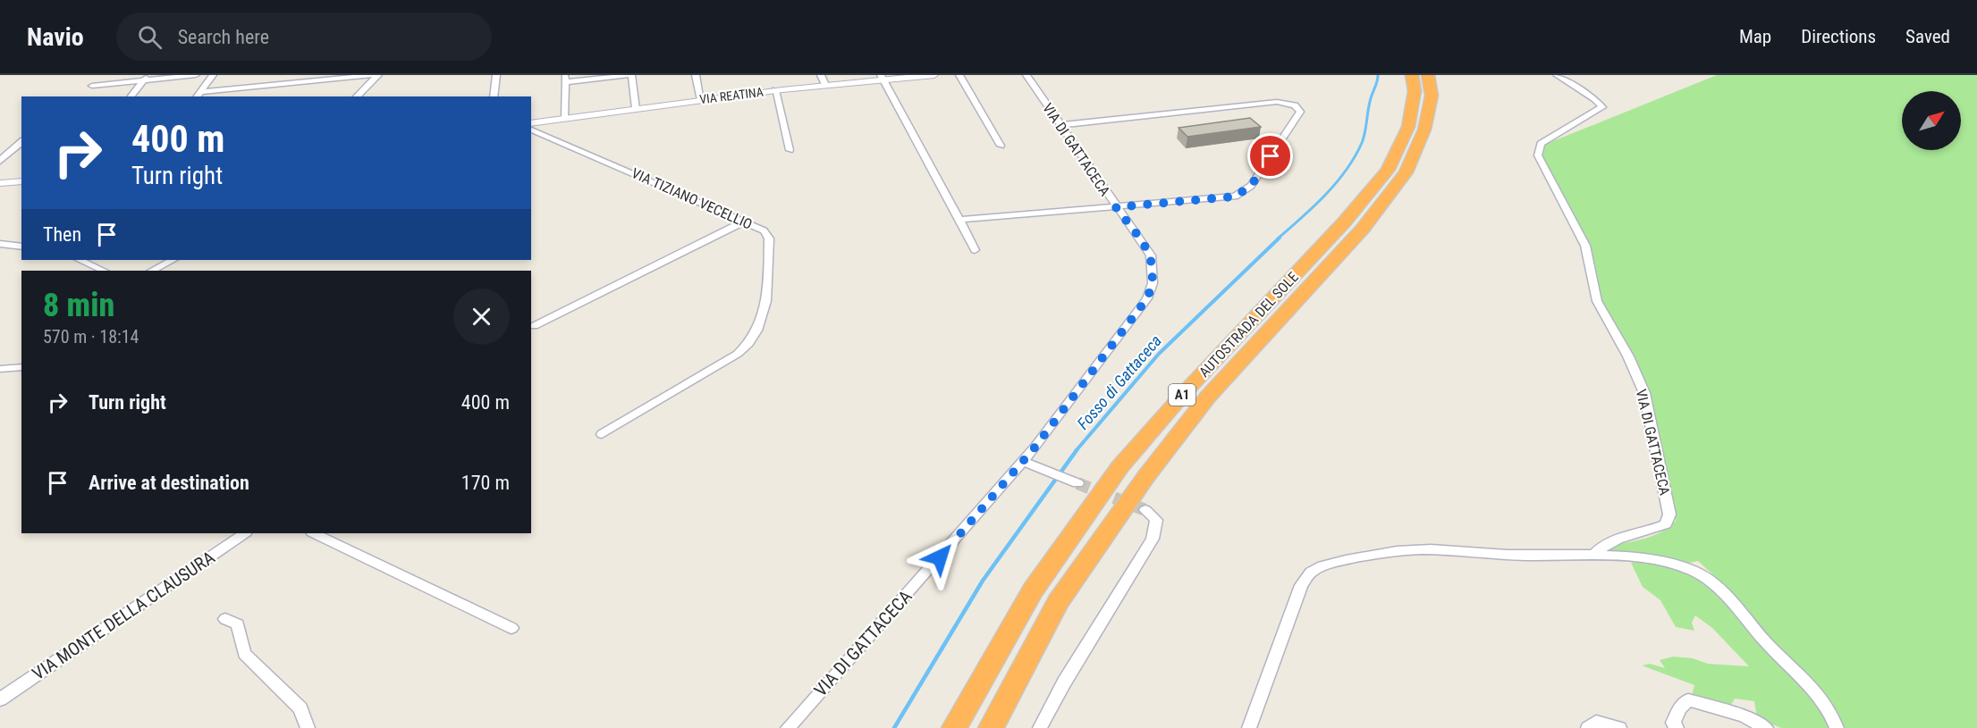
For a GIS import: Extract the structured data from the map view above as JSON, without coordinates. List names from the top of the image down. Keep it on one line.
{"streets":{"highway":["AUTOSTRADA DEL SOLE","A1"],"street":["VIA REATINA","VIA DI GATTACECA","VIA TIZIANO VECELLIO","VIA MONTE DELLA CLAUSURA"]},"water":["Fosso di Gattaceca"],"north":"top right","page":{"header":"Navio","search":"Search here","nav":["Map","Directions","Saved"],"turn":["400 m","Turn right"],"then":"Then","heading":["8 min","570 m · 18:14"],"list":[{"name":"Turn right","value":"400 m"},{"name":"Arrive at destination","value":"170 m"}]}}
